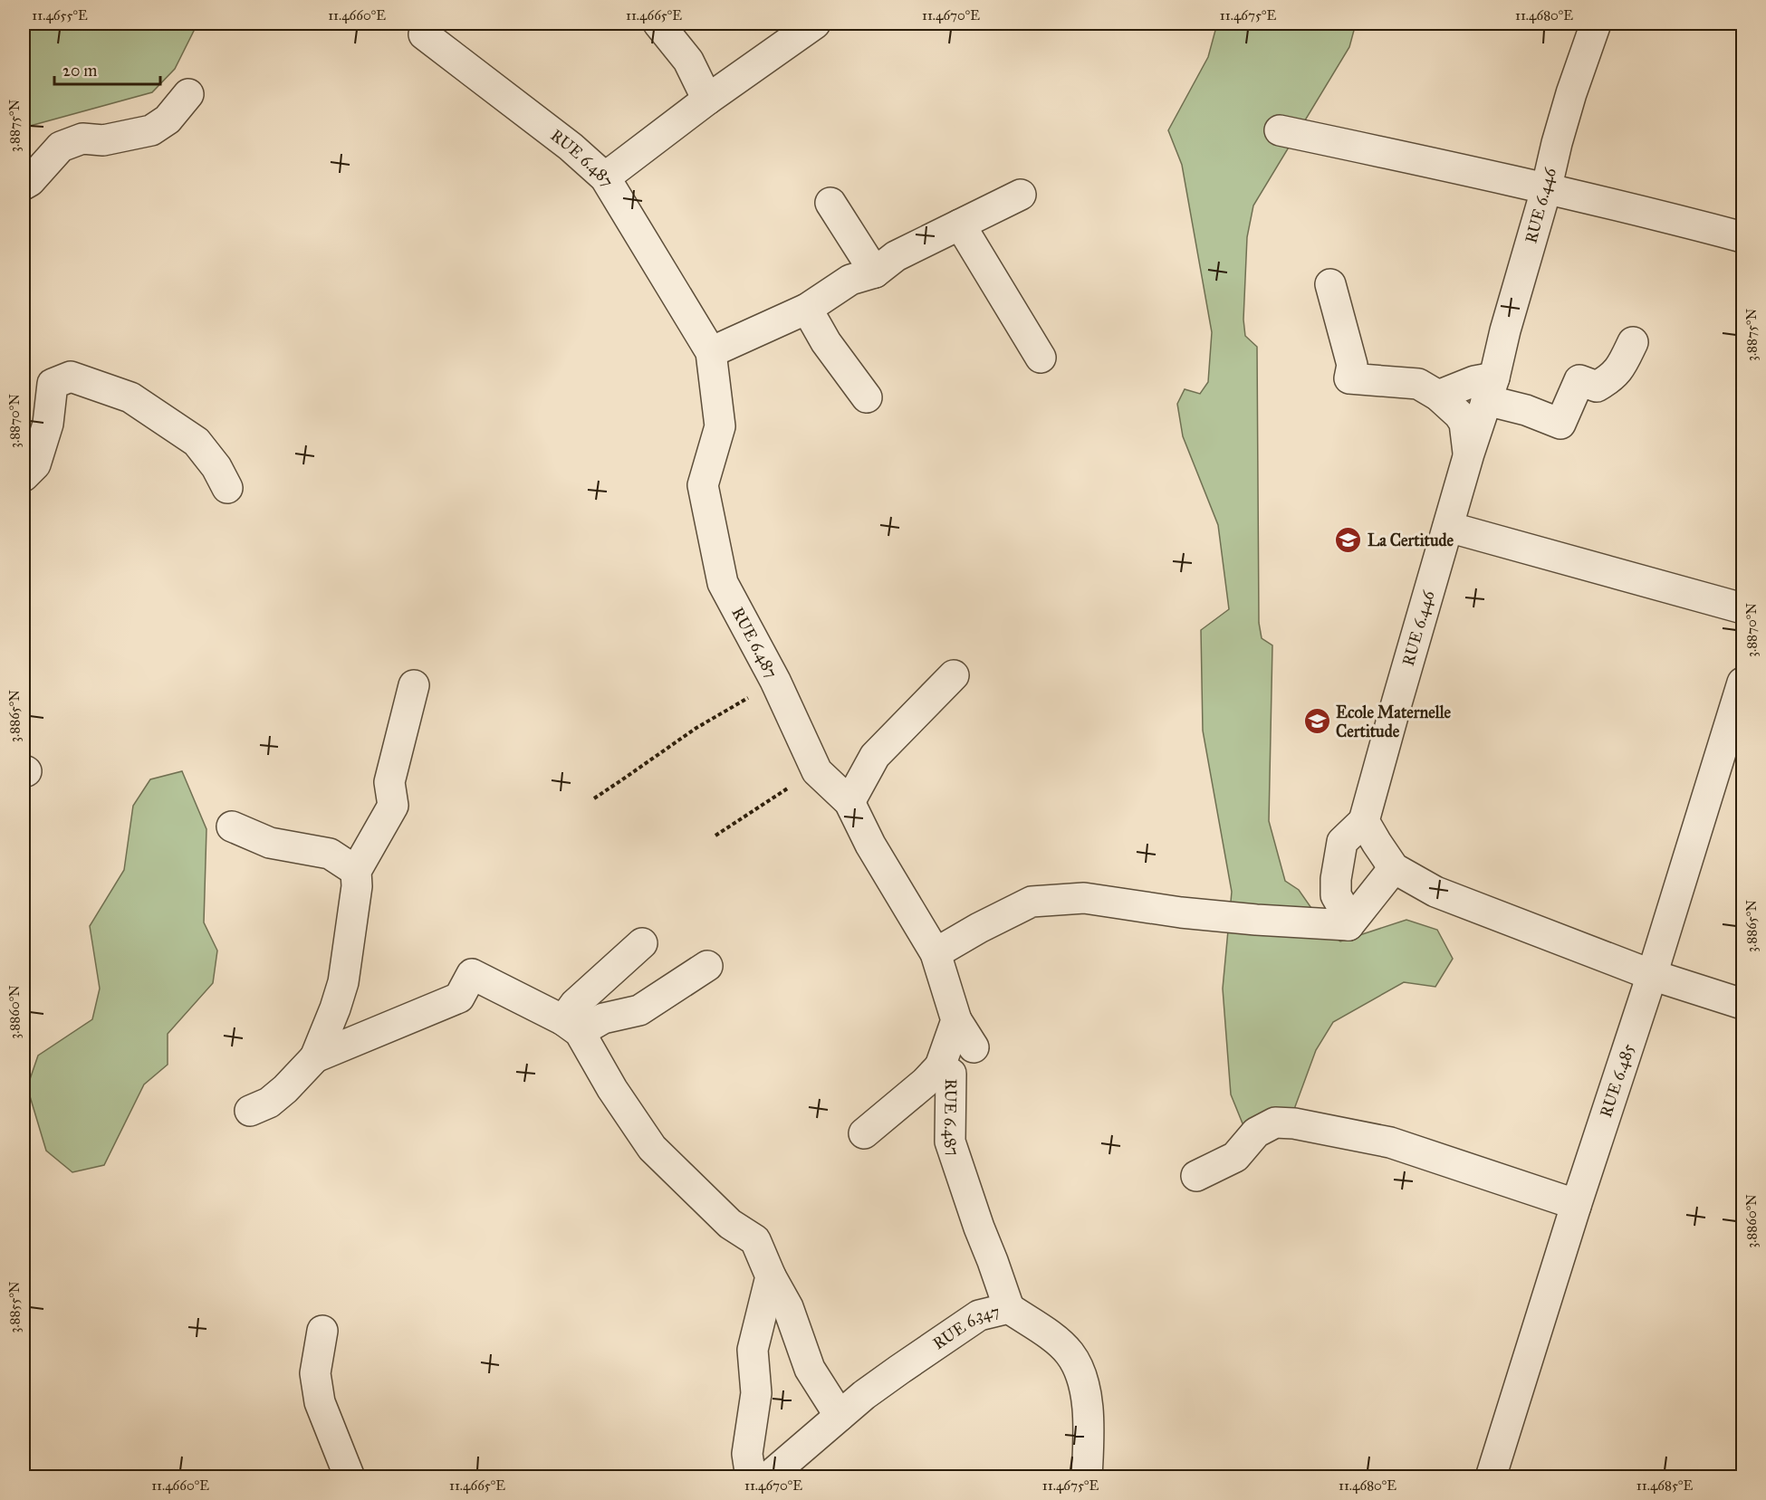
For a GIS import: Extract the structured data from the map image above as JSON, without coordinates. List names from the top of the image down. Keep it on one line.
{"streets":{"street":["RUE 6.487","RUE 6.446","RUE 6.485","RUE 6.347"]},"crossings":[["RUE 6.487","RUE 6.347"]],"places":{"school or university":["La Certitude","Ecole Maternelle Certitude"]},"scale_bar":"20 m","coordinates":["11.4655°E","11.4660°E","11.4665°E","11.4670°E","11.4675°E","11.4680°E","3.8875°N","3.8870°N","3.8865°N","3.8860°N","3.8855°N","11.4685°E"]}
